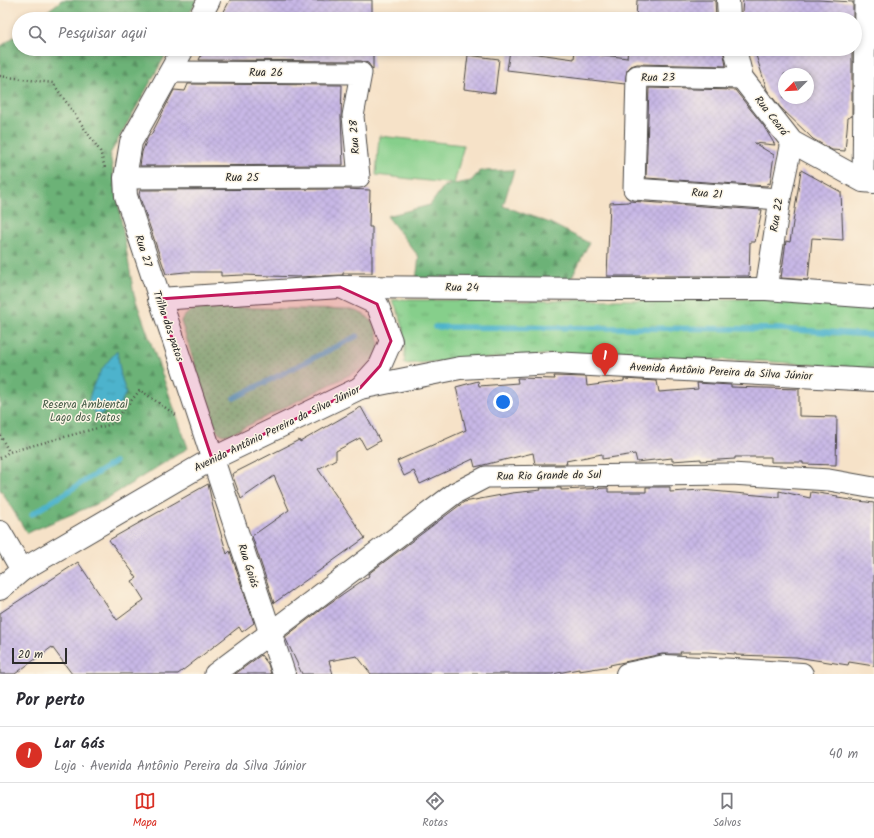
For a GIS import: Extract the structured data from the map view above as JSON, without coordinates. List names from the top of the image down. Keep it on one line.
{"streets":{"street":["Rua 26","Rua 23","Rua Ceará","Rua 28","Rua 25","Rua 21","Rua 22","Rua 27","Rua 24","Avenida Antônio Pereira da Silva Júnior","Rua Rio Grande do Sul","Rua Goiás"]},"crossings":[["Rua 26","Rua 28"],["Rua 26","Rua 27"],["Rua 23","Rua Ceará"],["Rua 23","Rua 21"],["Rua Ceará","Rua 22"],["Rua 28","Rua 25"],["Rua 25","Rua 27"],["Rua 21","Rua 22"],["Rua 22","Rua 24"],["Rua 27","Rua 24"],["Rua 27","Avenida Antônio Pereira da Silva Júnior"],["Rua 27","Rua Goiás"],["Avenida Antônio Pereira da Silva Júnior","Rua Goiás"],["Rua Rio Grande do Sul","Rua Goiás"]],"parks":["Reserva Ambiental Lago dos Patos"],"scale_bar":"20 m","north":"bottom left","page":{"search":"Pesquisar aqui","pins":"1","scale":"20 m","heading":"Por perto","list":[{"mark":"1","name":"Lar Gás","note":"Loja · Avenida Antônio Pereira da Silva Júnior","value":"40 m"}],"nav":["Mapa","Rotas","Salvos"]}}
